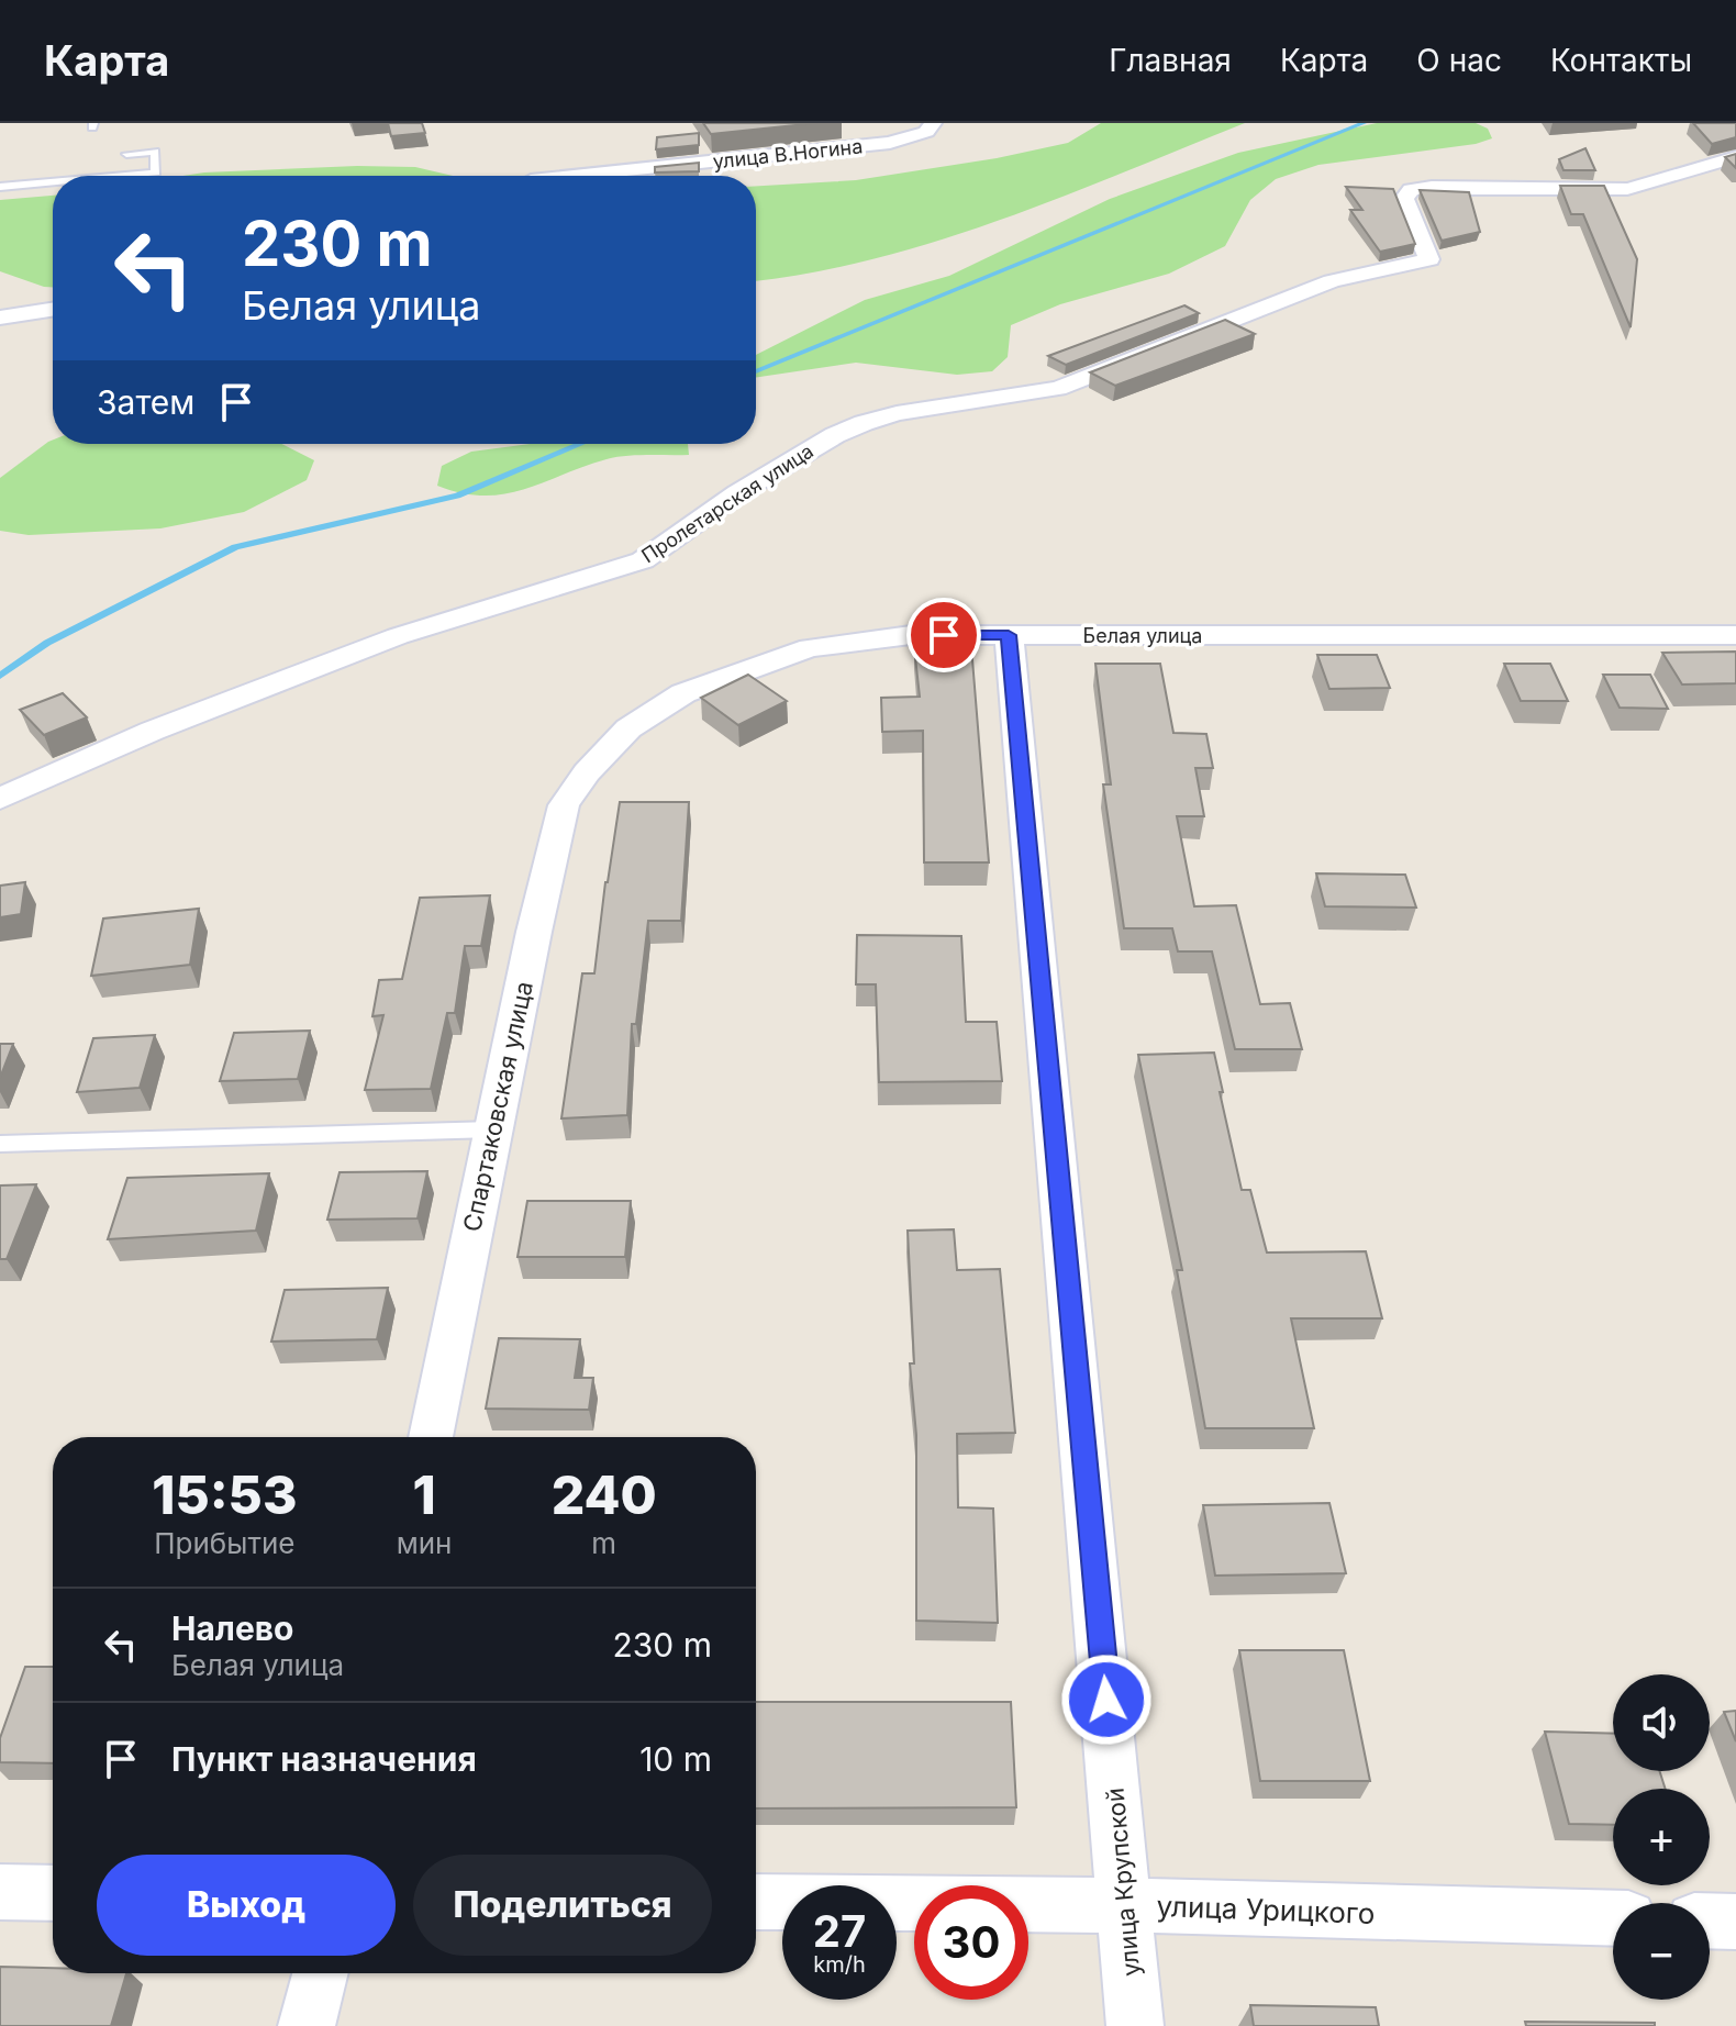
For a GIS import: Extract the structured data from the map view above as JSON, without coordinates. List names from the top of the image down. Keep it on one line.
{"streets":{"street":["улица В.Ногина","Пролетарская улица","Белая улица","Спартаковская улица","улица Крупской","улица Урицкого"]},"crossings":[["Белая улица","Спартаковская улица"],["Белая улица","улица Крупской"],["улица Крупской","улица Урицкого"]],"page":{"header":"Карта","nav":["Главная","Карта","О нас","Контакты"],"turn":["230 m","Белая улица"],"then":"Затем","eta":["15:53","Прибытие","1","мин","240","m"],"list":[{"name":"Налево","note":"Белая улица","value":"230 m"},{"name":"Пункт назначения","value":"10 m"}],"map_buttons":["+","−"],"buttons":["Выход","Поделиться"],"speed":"27 km/h","limit":"30"}}
